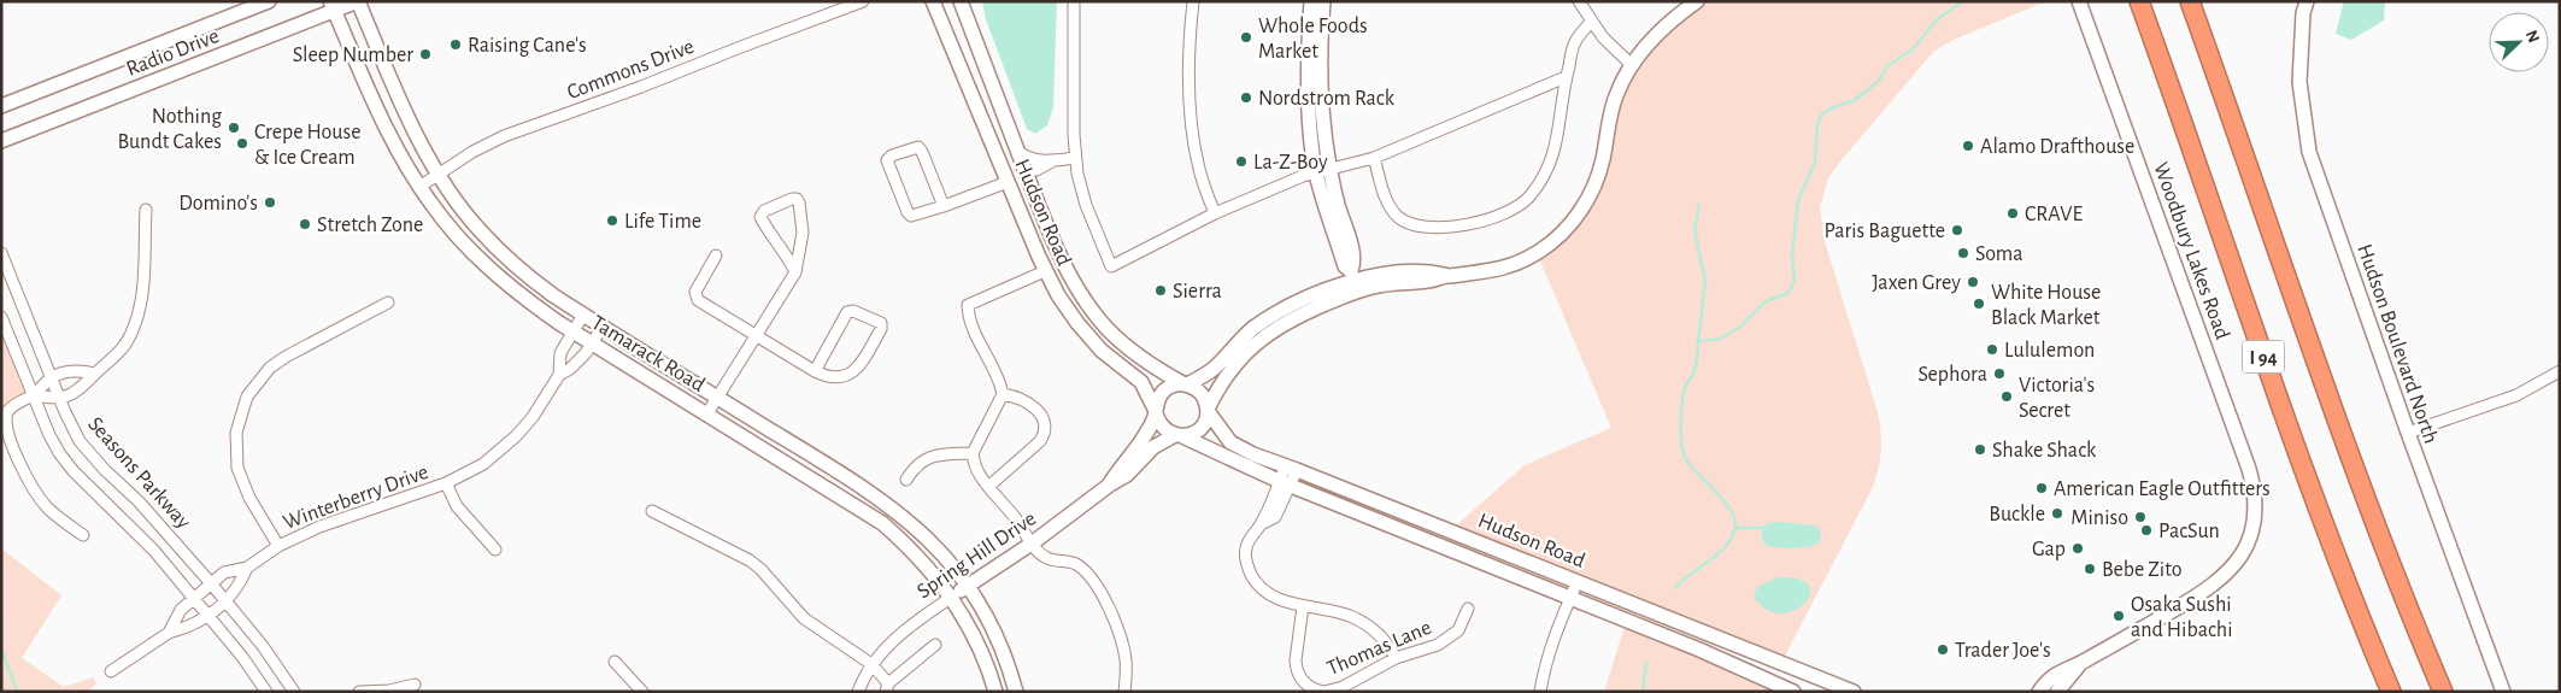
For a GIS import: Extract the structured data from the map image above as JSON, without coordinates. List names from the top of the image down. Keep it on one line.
{"streets":{"highway":["I 94"],"street":["Radio Drive","Commons Drive","Hudson Road","Woodbury Lakes Road","Hudson Boulevard North","Tamarack Road","Seasons Parkway","Winterberry Drive","Spring Hill Drive","Thomas Lane"]},"crossings":[["Radio Drive","Tamarack Road"],["Commons Drive","Tamarack Road"],["Hudson Road","Spring Hill Drive"],["Tamarack Road","Winterberry Drive"],["Tamarack Road","Spring Hill Drive"],["Seasons Parkway","Winterberry Drive"]],"places":["Whole Foods Market","Raising Cane's","Sleep Number","Nordstrom Rack","Nothing Bundt Cakes","Crepe House & Ice Cream","Alamo Drafthouse","La-Z-Boy","Domino's","CRAVE","Life Time","Stretch Zone","Paris Baguette","Soma","Jaxen Grey","Sierra","White House Black Market","Lululemon","Sephora","Victoria's Secret","Shake Shack","American Eagle Outfitters","Buckle","Miniso","PacSun","Gap","Bebe Zito","Osaka Sushi and Hibachi","Trader Joe's"],"north":"top right"}
